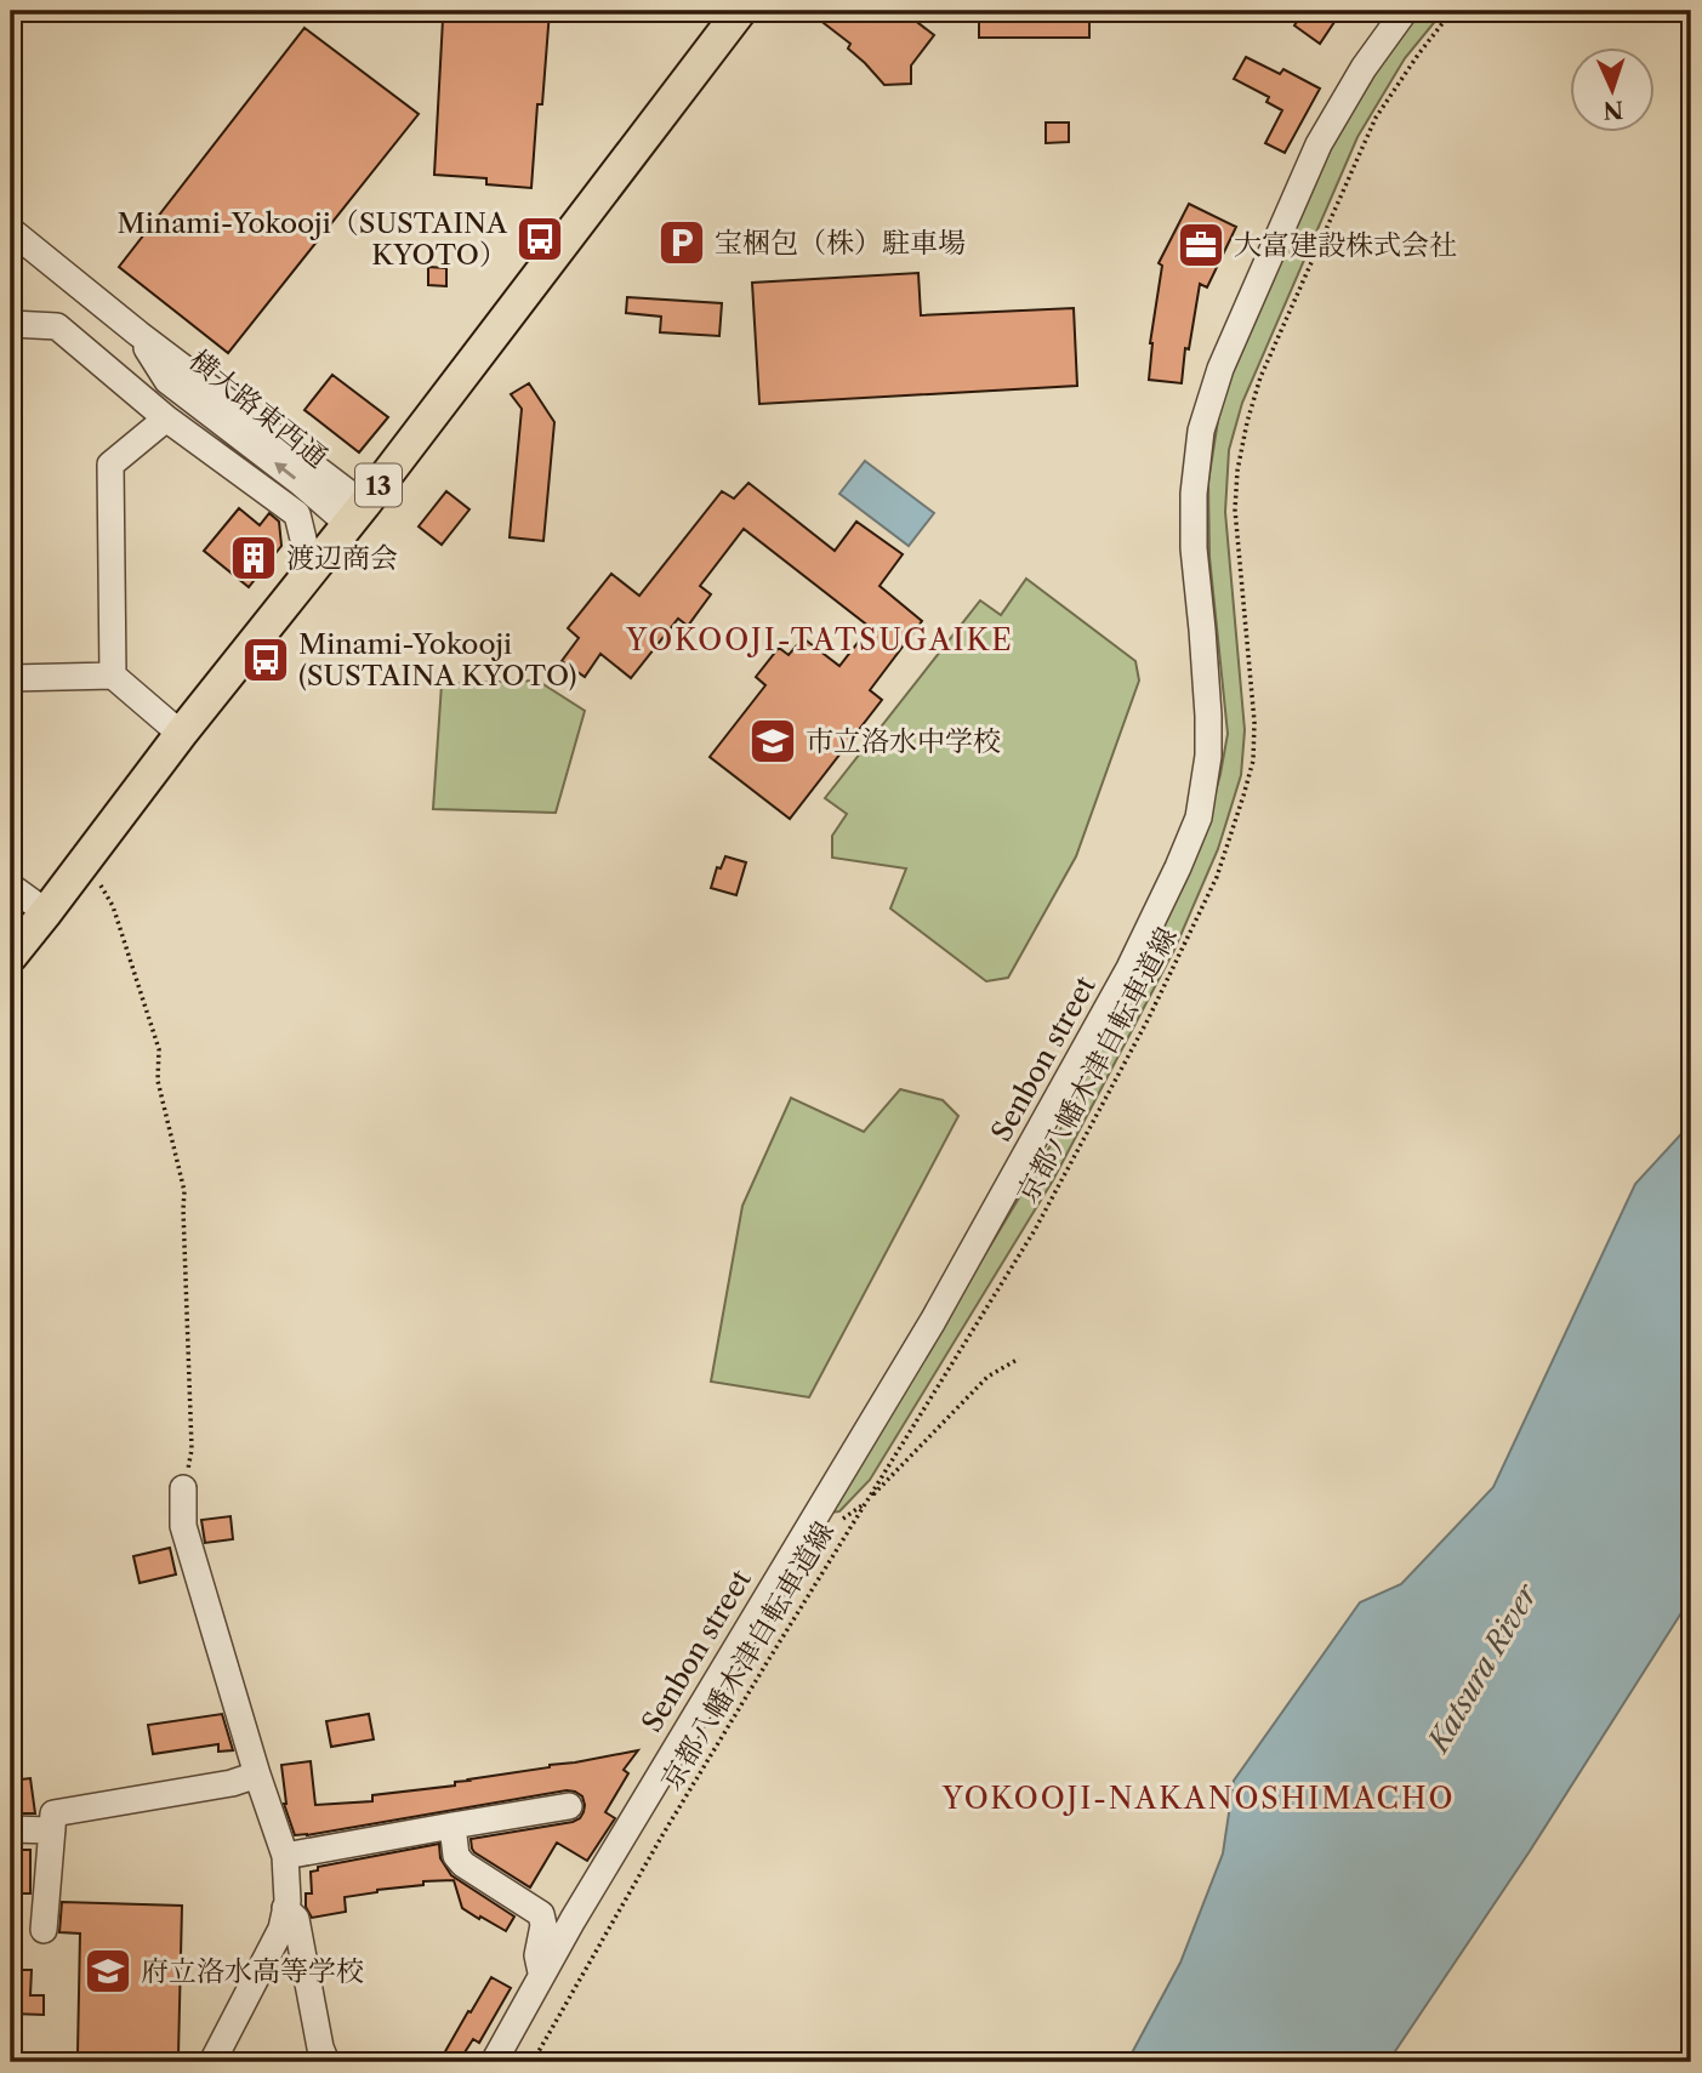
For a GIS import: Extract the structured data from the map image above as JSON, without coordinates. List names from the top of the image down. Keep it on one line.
{"streets":{"main road":["13"],"street":["横大路東西通","Senbon street"],"path":["京都八幡木津自転車道線"]},"crossings":[["横大路東西通","13"]],"districts":["YOKOOJI-TATSUGAIKE","YOKOOJI-NAKANOSHIMACHO"],"water":["Katsura River"],"places":{"bus stop":["Minami-Yokooji（SUSTAINA KYOTO）","Minami-Yokooji (SUSTAINA KYOTO)"],"parking":["宝梱包（株）駐車場"],"office":["大富建設株式会社"],"building":["渡辺商会"],"school or university":["市立洛水中学校","府立洛水高等学校"]},"north":"bottom"}
